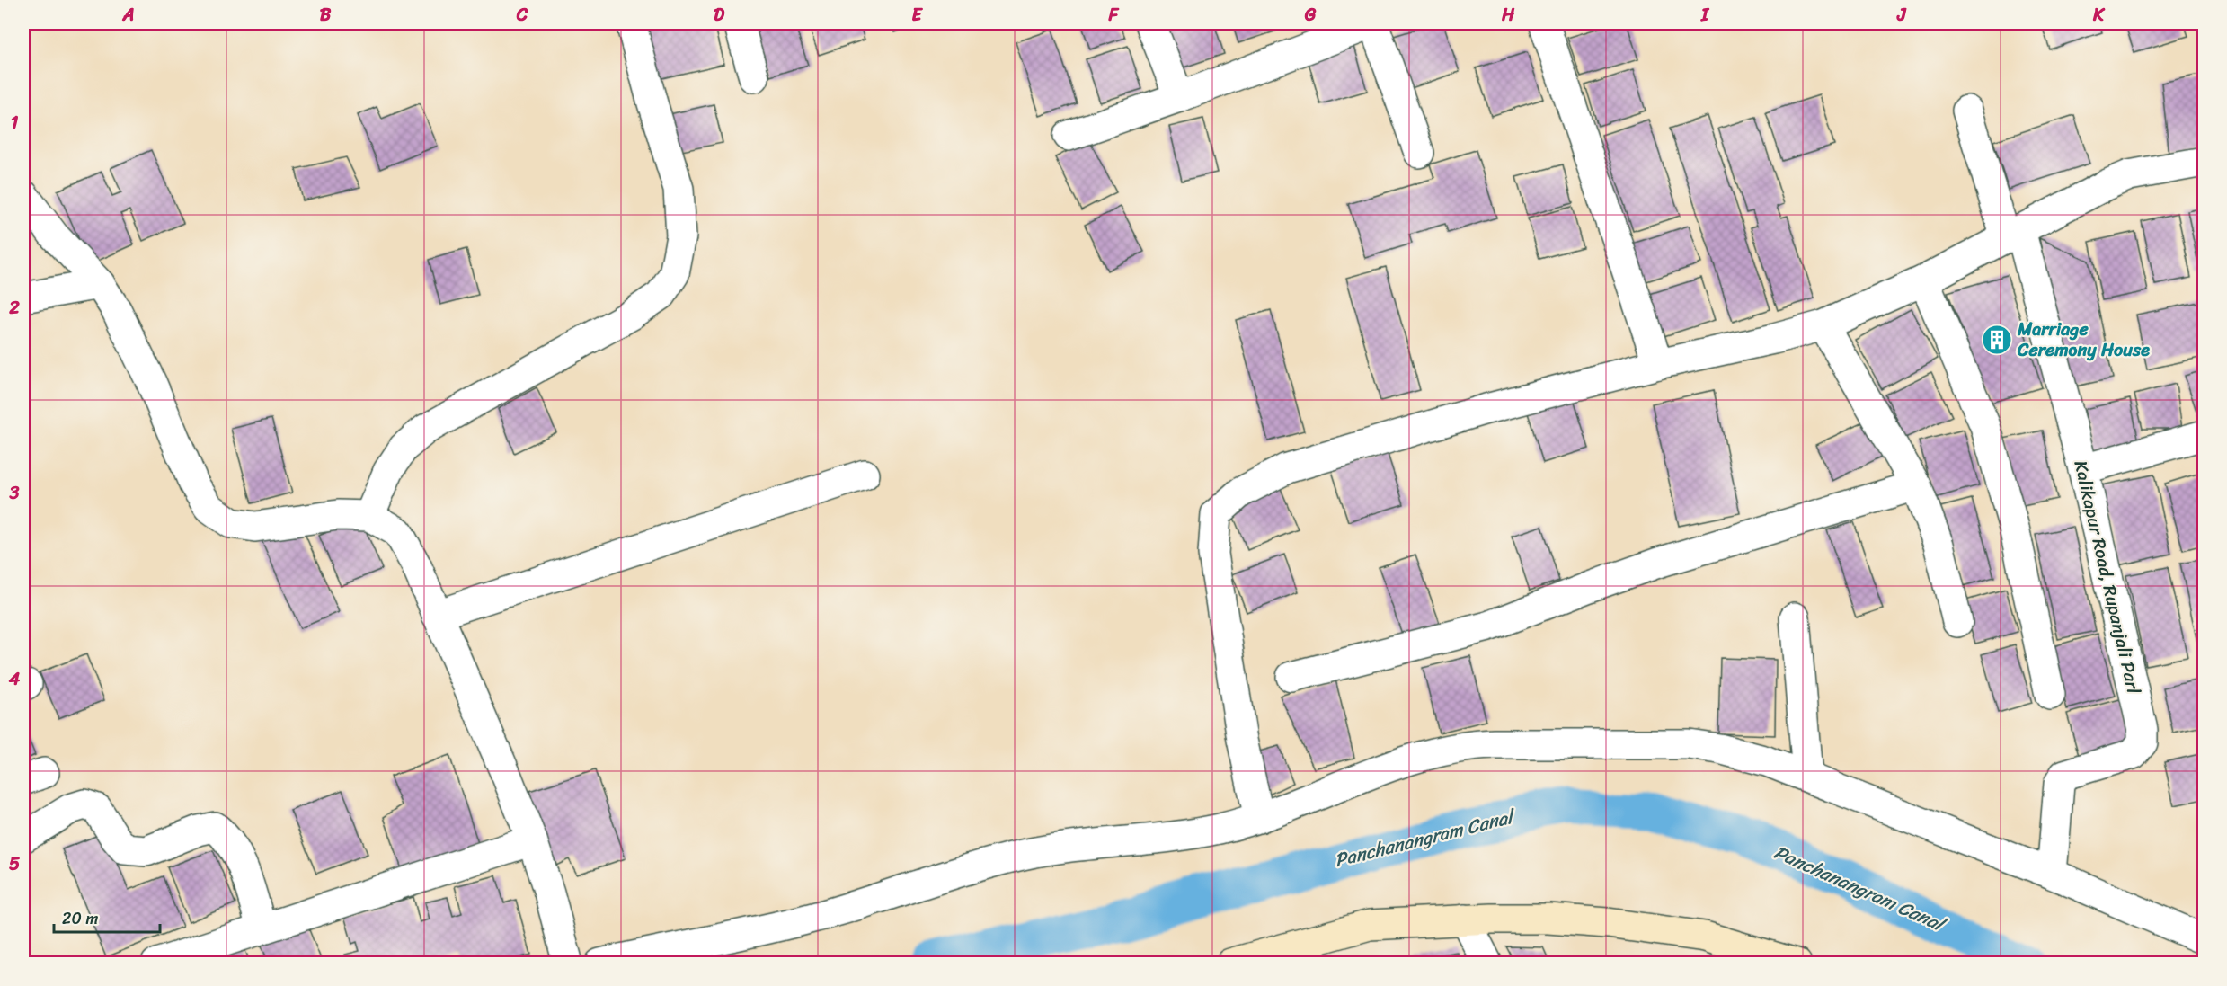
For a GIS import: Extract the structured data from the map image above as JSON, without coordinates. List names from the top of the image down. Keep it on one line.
{"streets":{"street":["Kalikapur Road, Rupanjali Parl"]},"water":["Panchanangram Canal"],"places":{"building":["Marriage Ceremony House"]},"scale_bar":"20 m","grid":{"columns":["A","B","C","D","E","F","G","H","I","J","K"],"rows":["1","2","3","4","5"]}}
